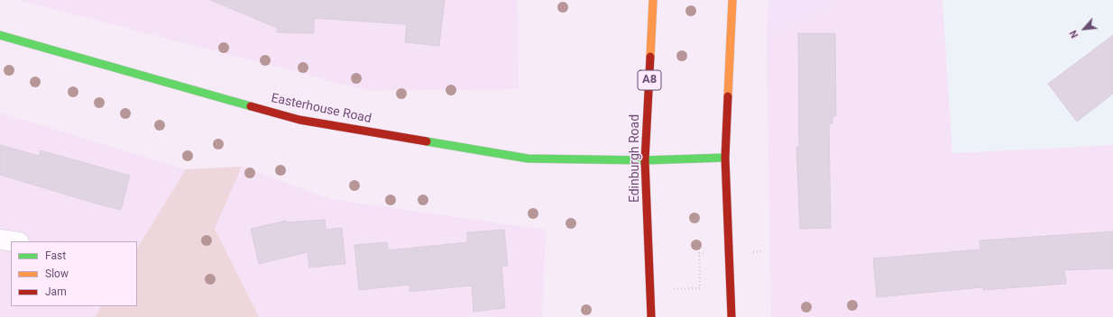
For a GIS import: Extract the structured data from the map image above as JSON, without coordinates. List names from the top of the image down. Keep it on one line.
{"streets":{"main road":["A8","Easterhouse Road","Edinburgh Road"]},"crossings":[["Easterhouse Road","Edinburgh Road"]],"legend":["Fast","Slow","Jam"],"north":"bottom left"}
